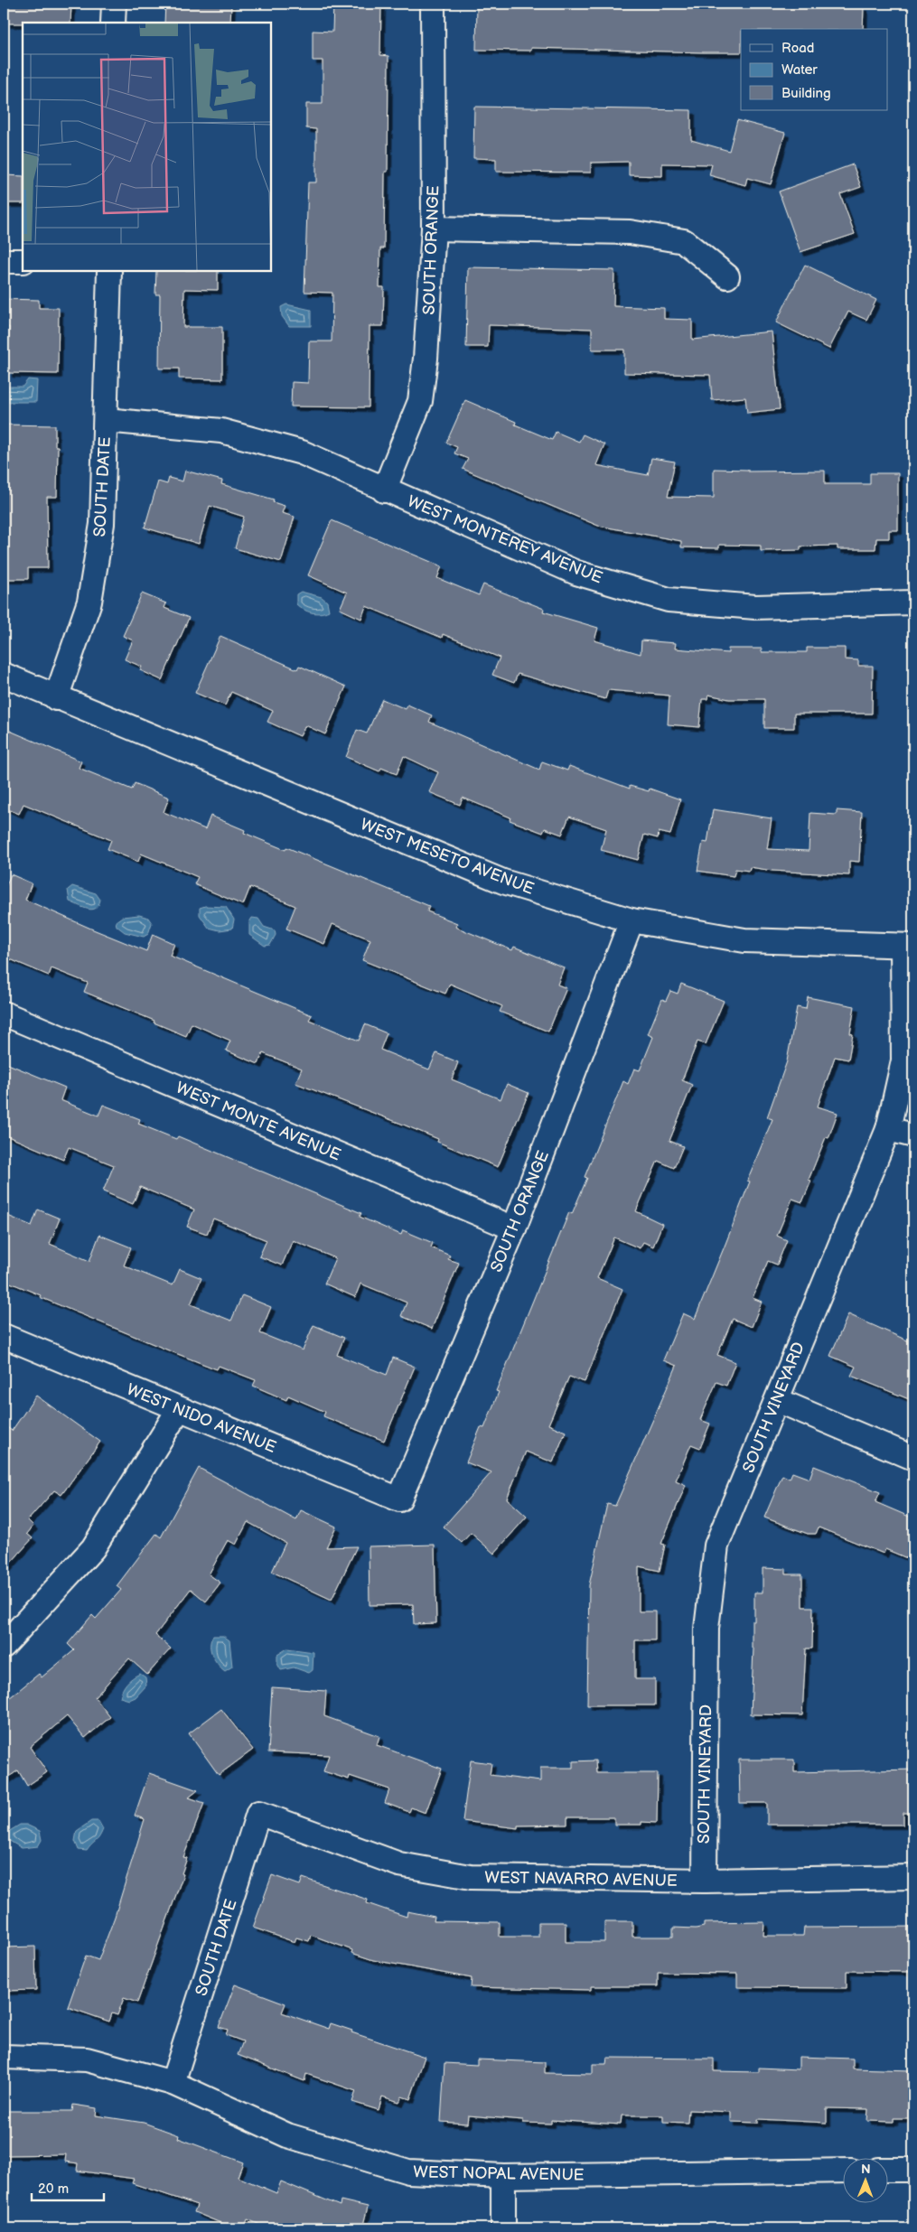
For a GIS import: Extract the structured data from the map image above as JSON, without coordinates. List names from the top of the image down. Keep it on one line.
{"streets":{"street":["SOUTH ORANGE","SOUTH DATE","WEST MONTEREY AVENUE","WEST MESETO AVENUE","WEST MONTE AVENUE","SOUTH VINEYARD","WEST NIDO AVENUE","WEST NAVARRO AVENUE","WEST NOPAL AVENUE"]},"crossings":[["SOUTH ORANGE","WEST MONTEREY AVENUE"],["SOUTH ORANGE","WEST MESETO AVENUE"],["SOUTH ORANGE","WEST MONTE AVENUE"],["SOUTH ORANGE","WEST NIDO AVENUE"],["SOUTH DATE","WEST MONTEREY AVENUE"],["SOUTH DATE","WEST MESETO AVENUE"],["SOUTH DATE","WEST NAVARRO AVENUE"],["SOUTH DATE","WEST NOPAL AVENUE"],["WEST MESETO AVENUE","SOUTH VINEYARD"],["SOUTH VINEYARD","WEST NAVARRO AVENUE"]],"legend":["Road","Water","Building"],"scale_bar":"20 m","north":"top"}
